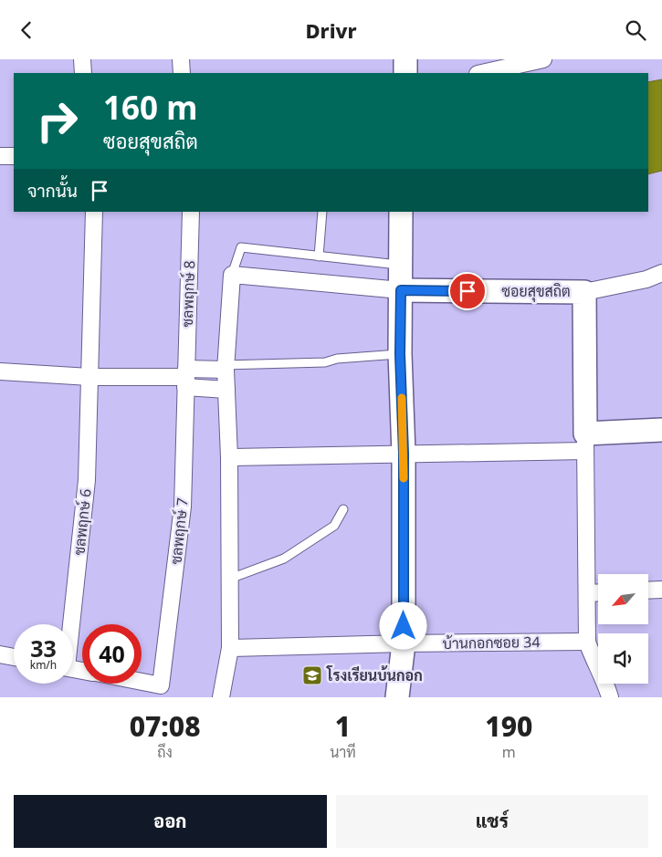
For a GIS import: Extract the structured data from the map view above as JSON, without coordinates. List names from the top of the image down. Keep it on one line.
{"streets":{"street":["ซอยสุขสถิต","ชลพฤกษ์ 8","ชลพฤกษ์ 6","ชลพฤกษ์ 7","บ้านกอกซอย 34"]},"crossings":[["ซอยสุขสถิต","บ้านกอกซอย 34"],["ชลพฤกษ์ 8","ชลพฤกษ์ 7"]],"places":{"school or university":["โรงเรียนบ้นกอก"]},"north":"bottom left","page":{"header":"Drivr","turn":["160 m","ซอยสุขสถิต"],"then":"จากนั้น","speed":"33 km/h","limit":"40","eta":["07:08","ถึง","1","นาที","190","m"],"buttons":["ออก","แชร์"]}}
